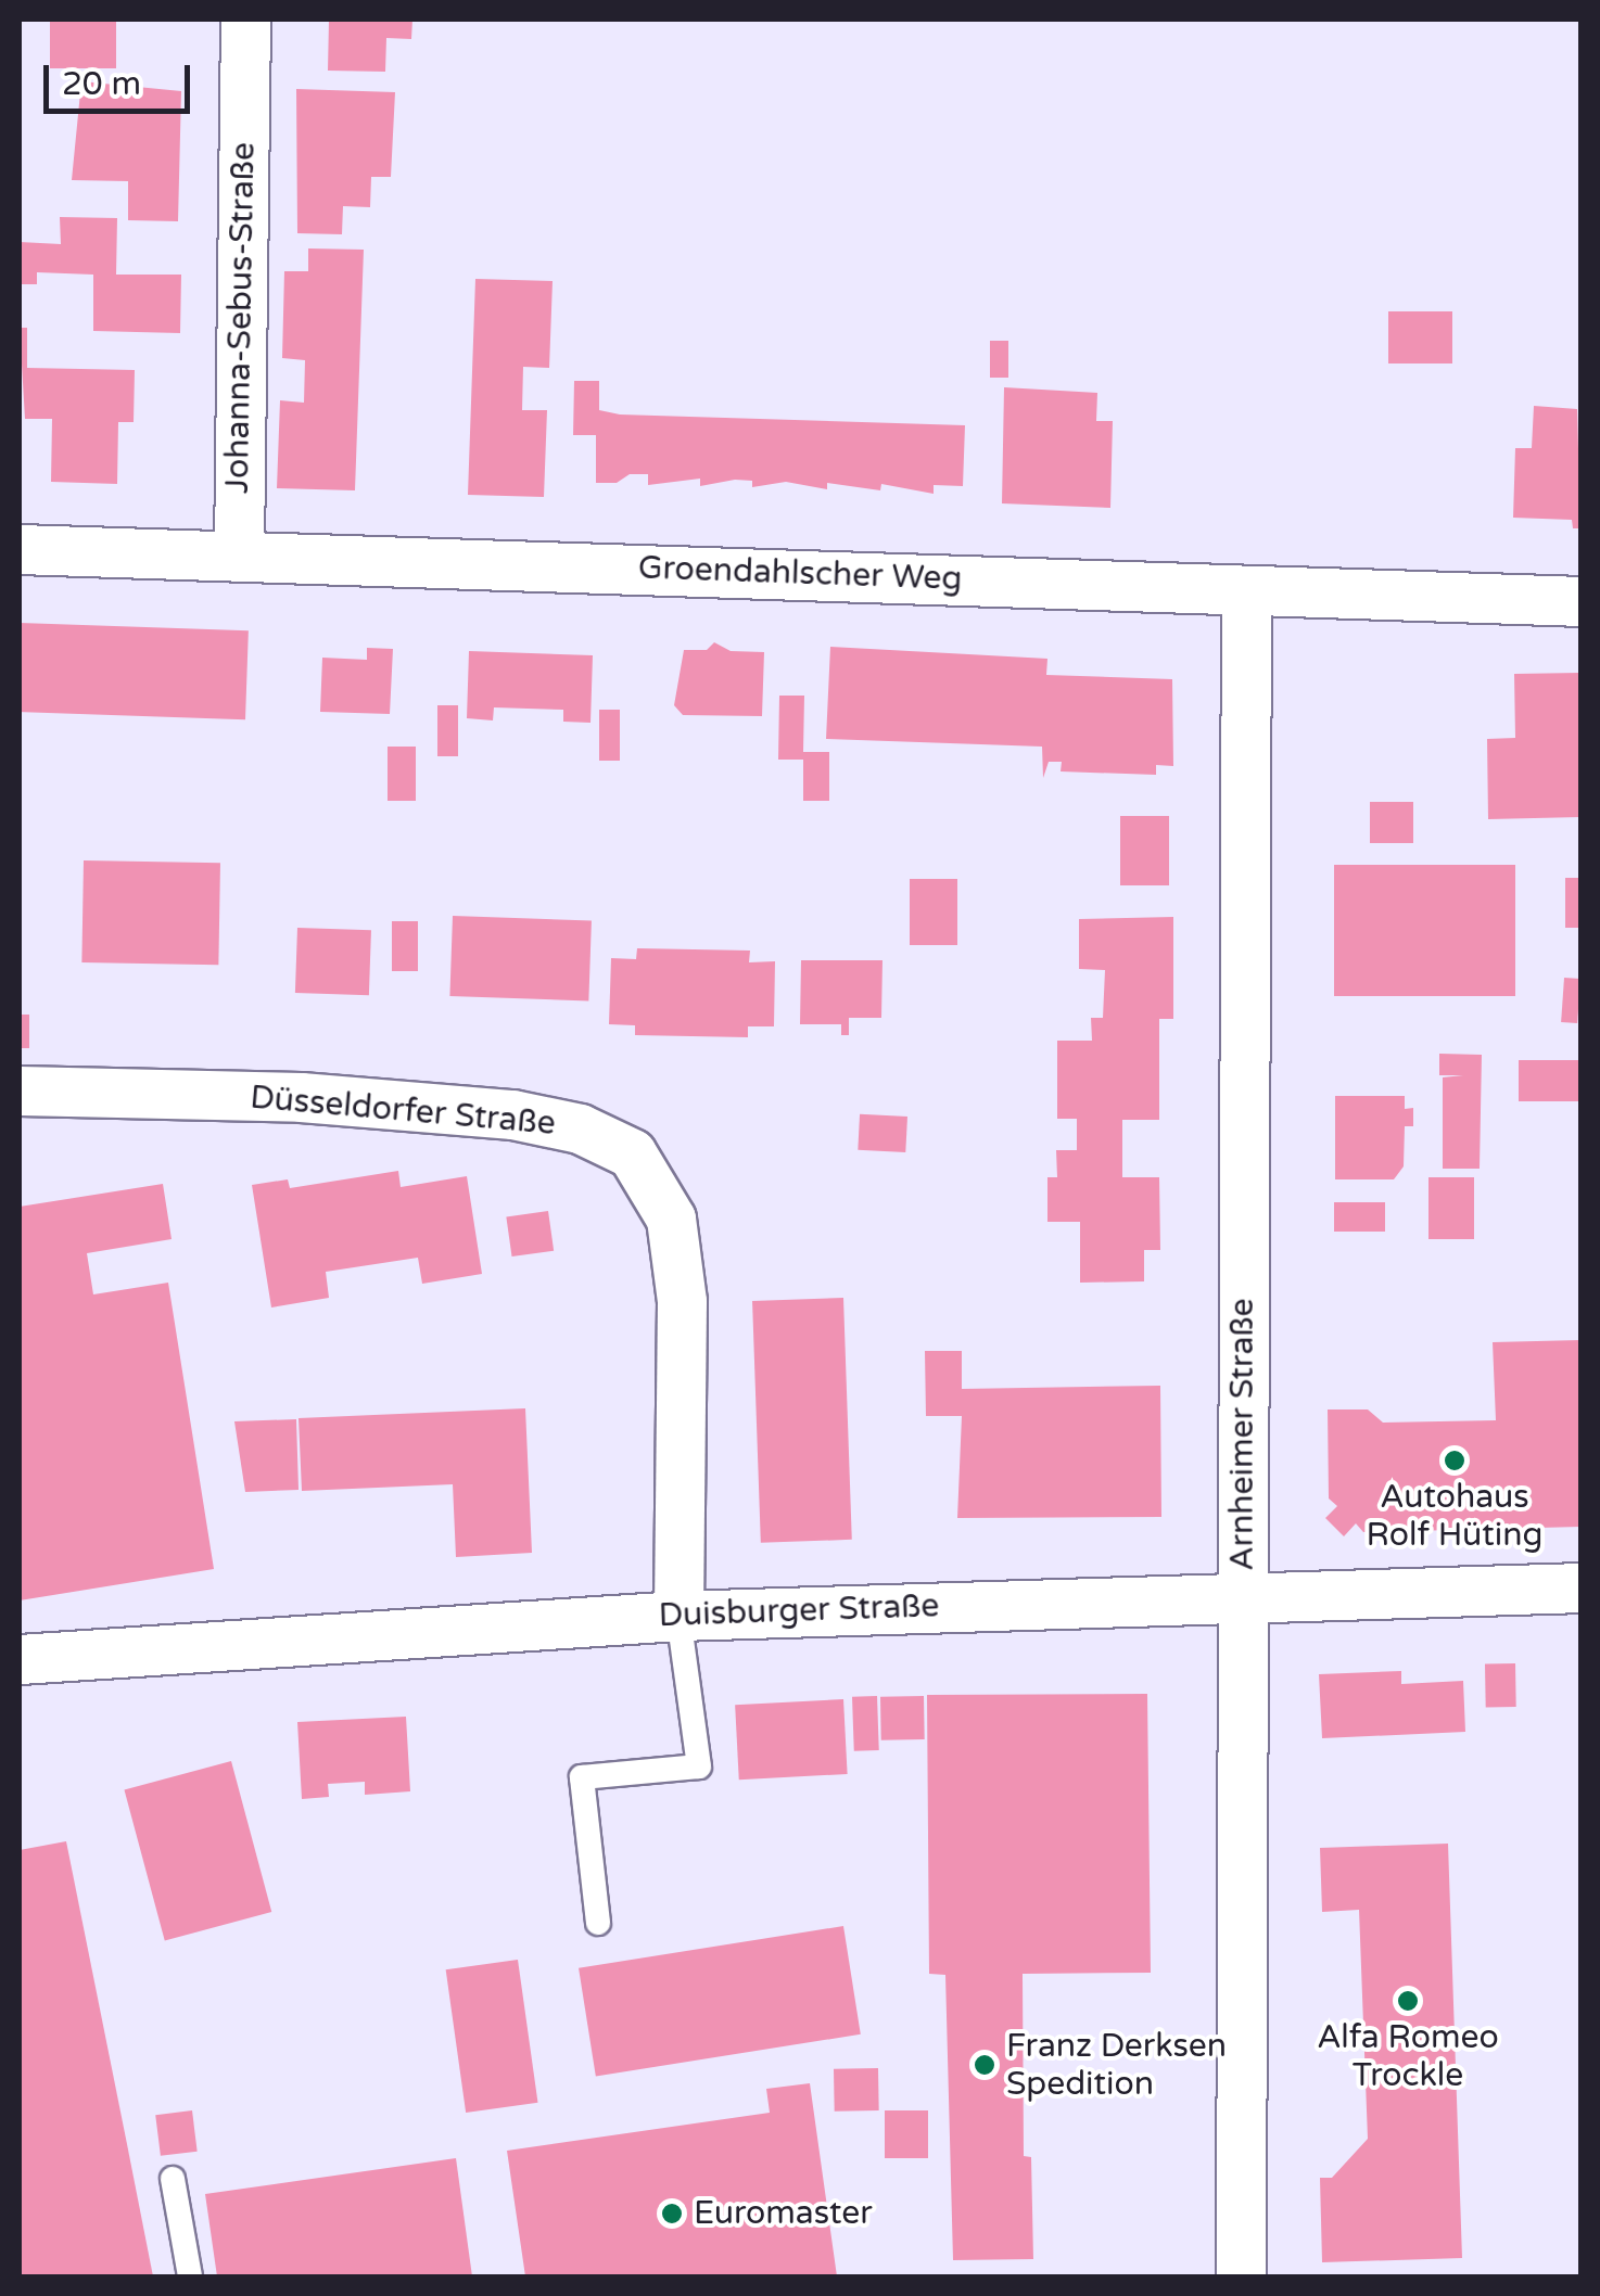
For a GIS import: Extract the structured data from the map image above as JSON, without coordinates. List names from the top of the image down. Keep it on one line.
{"streets":{"street":["Johanna-Sebus-Straße","Groendahlscher Weg","Düsseldorfer Straße","Arnheimer Straße","Duisburger Straße"]},"crossings":[["Johanna-Sebus-Straße","Groendahlscher Weg"],["Groendahlscher Weg","Arnheimer Straße"],["Düsseldorfer Straße","Duisburger Straße"],["Arnheimer Straße","Duisburger Straße"]],"places":["Autohaus Rolf Hüting","Alfa Romeo Trockle","Franz Derksen Spedition","Euromaster"],"scale_bar":"20 m"}
